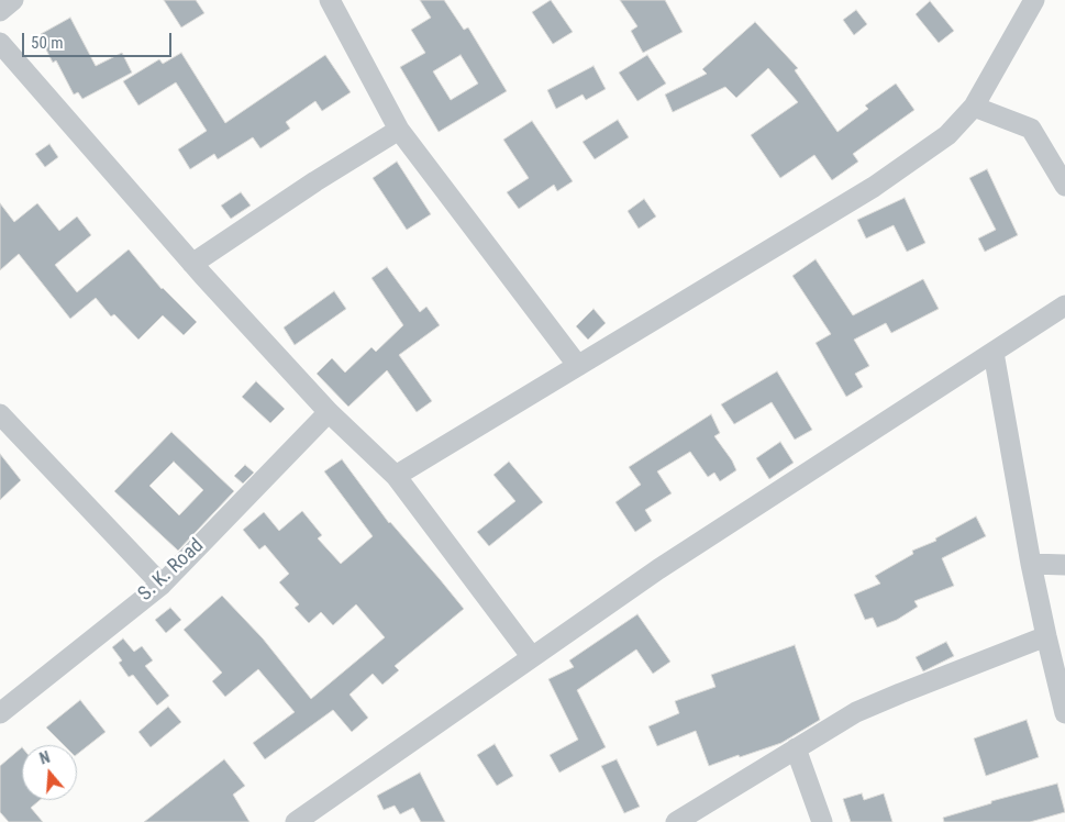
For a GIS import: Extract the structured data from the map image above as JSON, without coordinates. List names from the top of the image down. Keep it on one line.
{"streets":{"street":["S. K. Road"]},"scale_bar":"50 m","north":"top"}
